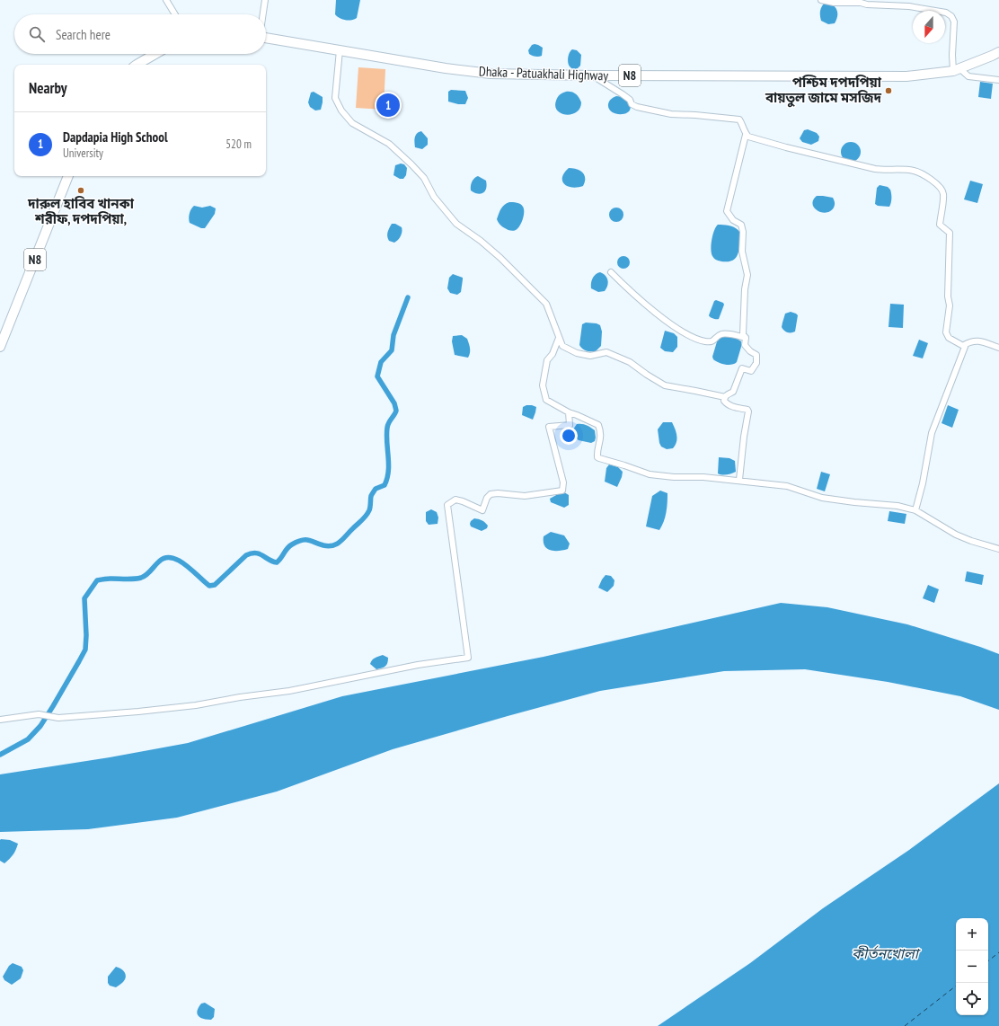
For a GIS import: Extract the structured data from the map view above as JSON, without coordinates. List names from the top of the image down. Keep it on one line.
{"streets":{"highway":["Dhaka - Patuakhali Highway","N8"]},"water":["কীর্তনখোলা"],"places":["পশ্চিম দপদপিয়া বায়তুল জামে মসজিদ","দারুল হাবিব খানকা শরীফ, দপদপিয়া,"],"north":"bottom","page":{"search":"Search here","heading":"Nearby","pins":"1","list":[{"mark":"1","name":"Dapdapia High School","note":"University","value":"520 m"}],"map_buttons":["+","−"]}}
